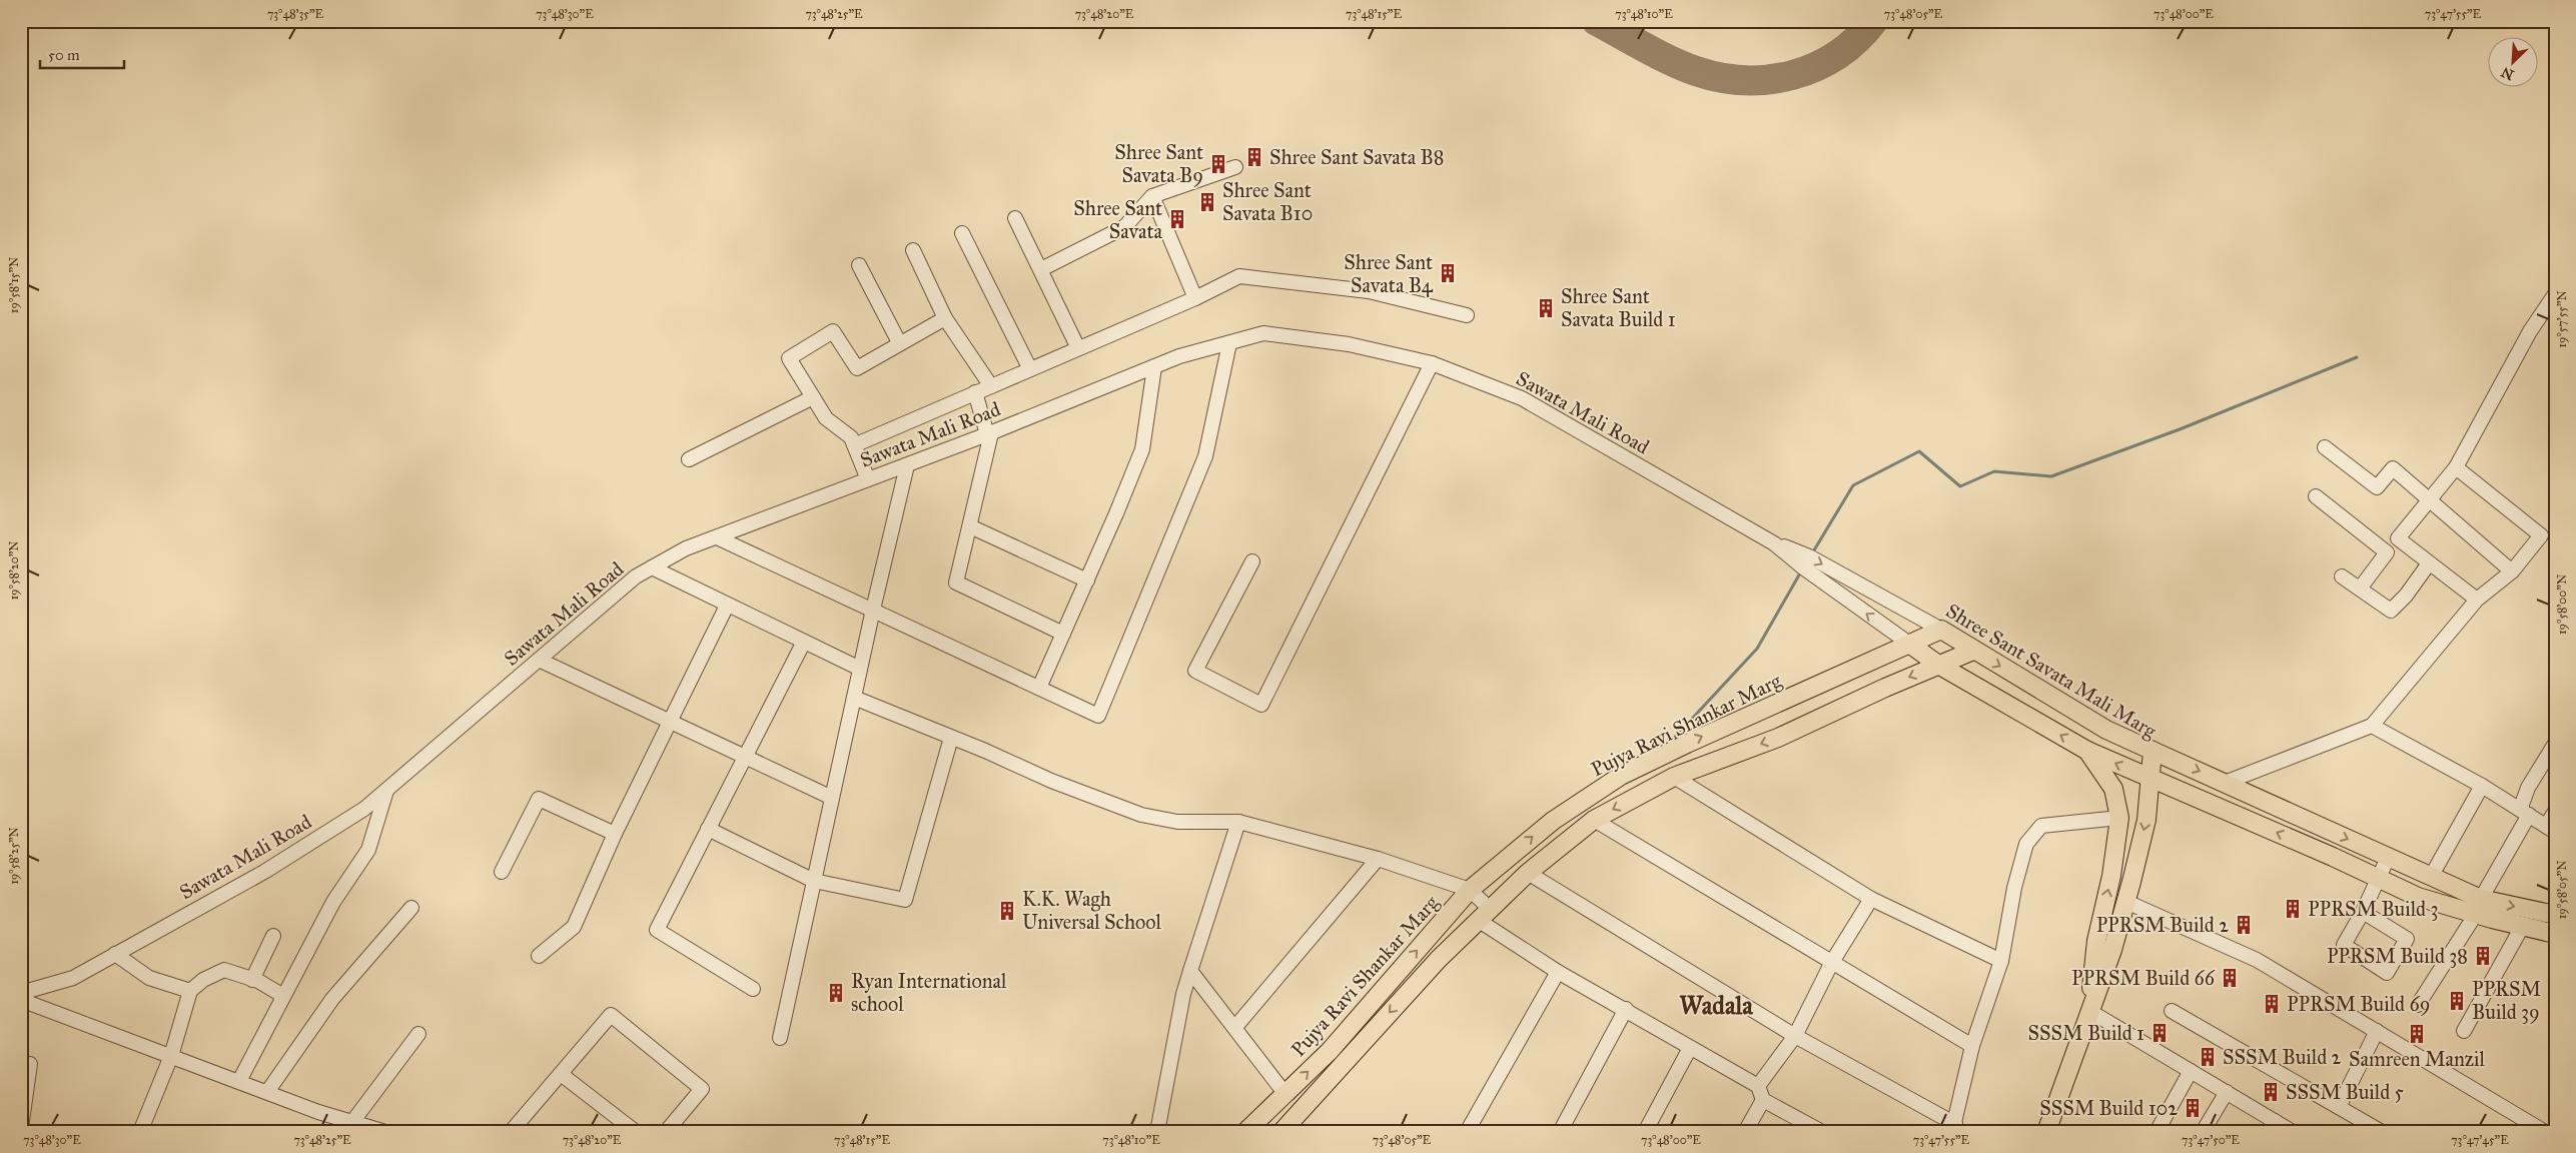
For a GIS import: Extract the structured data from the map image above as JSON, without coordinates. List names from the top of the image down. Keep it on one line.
{"streets":{"main road":["Shree Sant Savata Mali Marg","Pujya Ravi Shankar Marg"],"street":["Sawata Mali Road"]},"crossings":[["Sawata Mali Road","Shree Sant Savata Mali Marg"],["Sawata Mali Road","Pujya Ravi Shankar Marg"],["Shree Sant Savata Mali Marg","Pujya Ravi Shankar Marg"]],"districts":["Wadala"],"places":{"building":["Shree Sant Savata B8","Shree Sant Savata B9","Shree Sant Savata B10","Shree Sant Savata","Shree Sant Savata B4","Shree Sant Savata Build 1","PPRSM Build 3","K.K. Wagh Universal School","PPRSM Build 2","PPRSM Build 38","PPRSM Build 66","Ryan International school","PPRSM Build 39","PPRSM Build 69","SSSM Build 1","Samreen Manzil","SSSM Build 2","SSSM Build 5","SSSM Build 102"]},"scale_bar":"50 m","north":"bottom left","coordinates":["73°48'35\"E","73°48'30\"E","73°48'25\"E","73°48'20\"E","73°48'15\"E","73°48'10\"E","73°48'05\"E","73°48'00\"E","73°47'55\"E","19°58'15\"N","19°57'55\"N","19°58'20\"N","19°58'00\"N","19°58'25\"N","19°58'05\"N","73°47'50\"E","73°47'45\"E"]}
